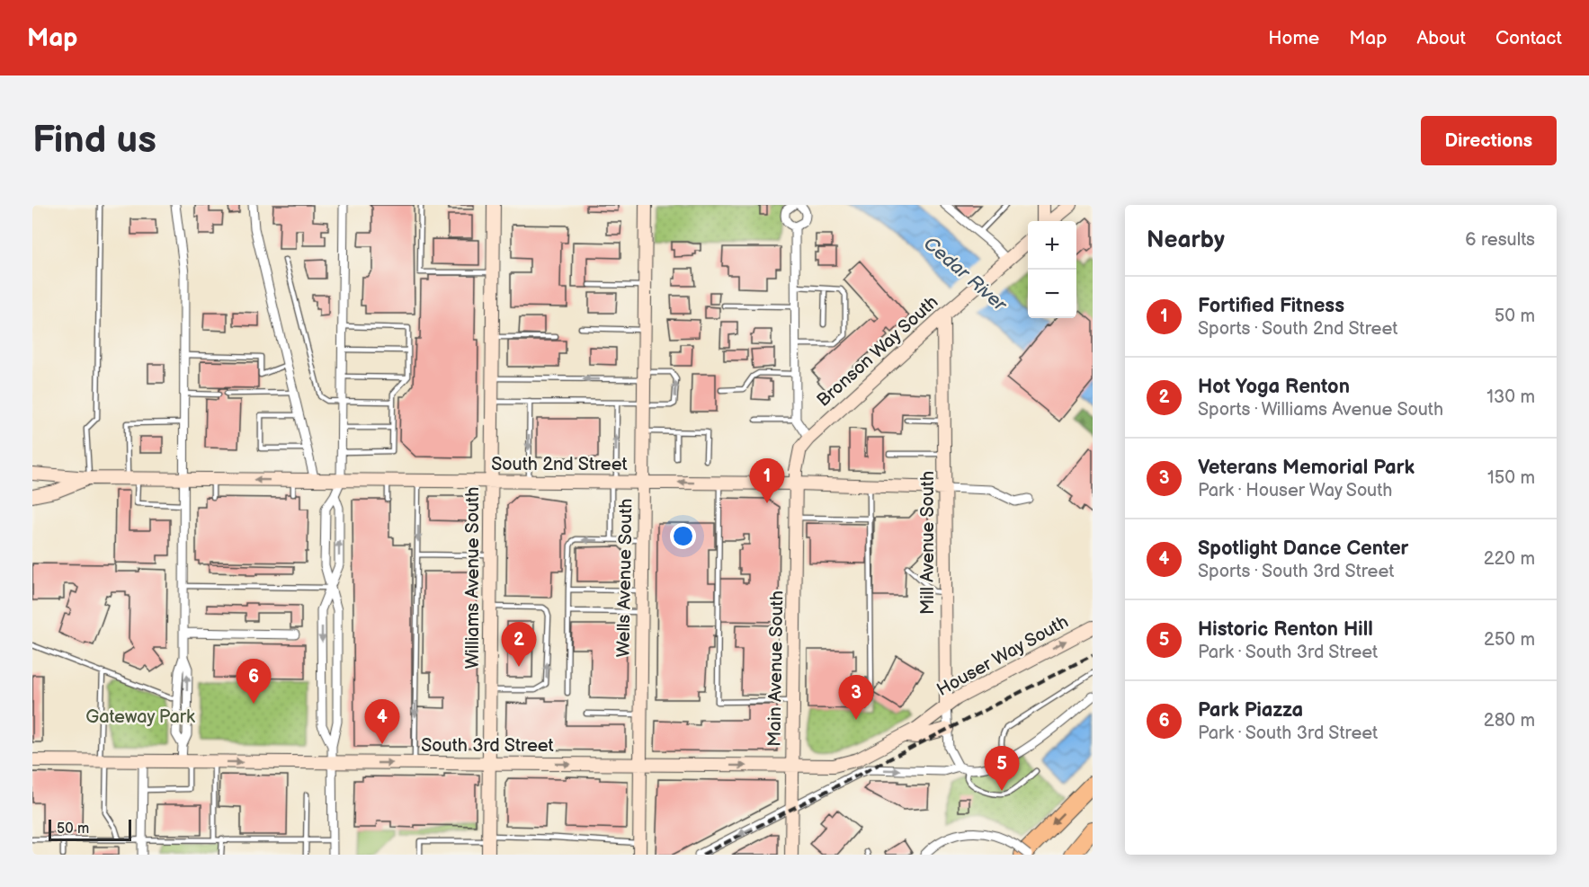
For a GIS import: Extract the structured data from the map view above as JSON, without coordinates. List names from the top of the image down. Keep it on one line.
{"streets":{"main road":["Bronson Way South","South 2nd Street","Mill Avenue South","Williams Avenue South","Wells Avenue South","Houser Way South","Main Avenue South","South 3rd Street"]},"crossings":[["Bronson Way South","South 2nd Street"],["Bronson Way South","Mill Avenue South"],["Bronson Way South","Main Avenue South"],["South 2nd Street","Mill Avenue South"],["South 2nd Street","Williams Avenue South"],["South 2nd Street","Wells Avenue South"],["South 2nd Street","Main Avenue South"],["Mill Avenue South","Houser Way South"],["Williams Avenue South","South 3rd Street"],["Wells Avenue South","South 3rd Street"],["Houser Way South","South 3rd Street"],["Main Avenue South","South 3rd Street"]],"one_way":["Houser Way South","South 3rd Street"],"water":["Cedar River"],"parks":["Gateway Park"],"scale_bar":"50 m","page":{"header":"Map","nav":["Home","Map","About","Contact"],"buttons":"Directions","title":"Find us","heading":["Nearby","6 results"],"map_buttons":["+","−"],"list":[{"mark":"1","name":"Fortified Fitness","note":"Sports · South 2nd Street","value":"50 m"},{"mark":"2","name":"Hot Yoga Renton","note":"Sports · Williams Avenue South","value":"130 m"},{"mark":"3","name":"Veterans Memorial Park","note":"Park · Houser Way South","value":"150 m"},{"mark":"4","name":"Spotlight Dance Center","note":"Sports · South 3rd Street","value":"220 m"},{"mark":"5","name":"Historic Renton Hill","note":"Park · South 3rd Street","value":"250 m"},{"mark":"6","name":"Park Piazza","note":"Park · South 3rd Street","value":"280 m"}],"pins":["1","2","6","3","4","5"],"scale":"50 m"}}
